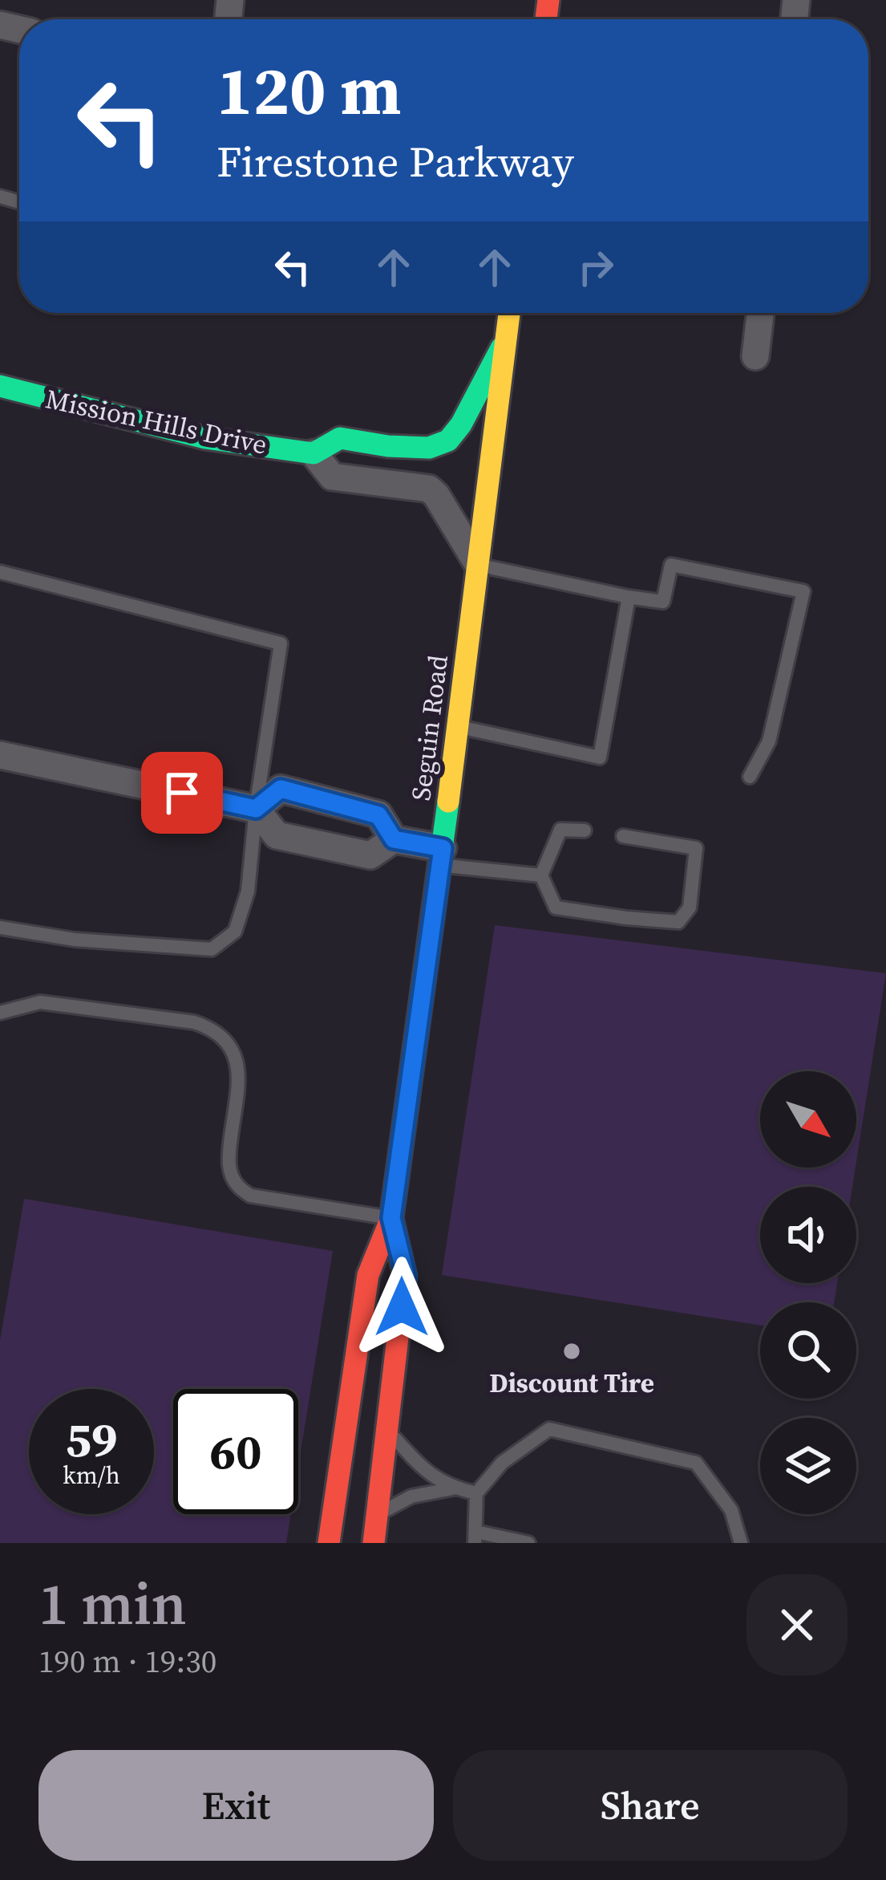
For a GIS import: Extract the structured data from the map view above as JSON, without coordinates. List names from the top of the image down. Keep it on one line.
{"streets":{"main road":["Mission Hills Drive","Seguin Road"]},"crossings":[["Mission Hills Drive","Seguin Road"]],"places":["Discount Tire"],"north":"bottom right","page":{"turn":["120 m","Firestone Parkway"],"speed":"59 km/h","limit":"60","heading":["1 min","190 m · 19:30"],"buttons":["Exit","Share"]}}
